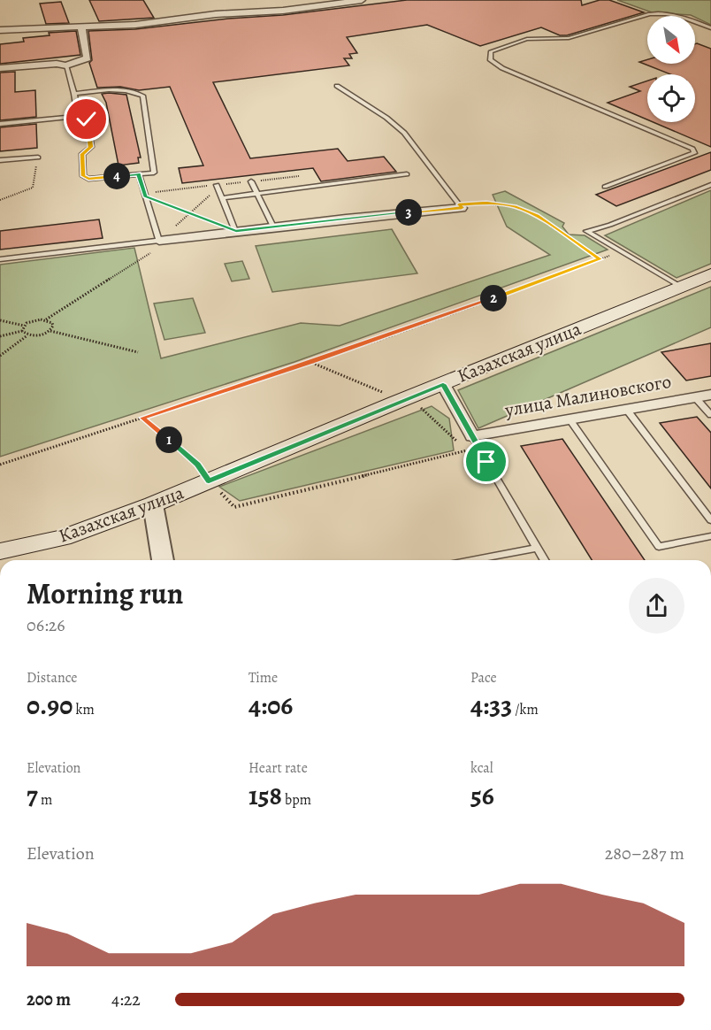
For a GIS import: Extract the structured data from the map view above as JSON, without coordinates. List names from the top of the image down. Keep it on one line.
{"streets":{"main road":["Казахская улица"],"street":["улица Малиновского"]},"north":"bottom right","page":{"pins":["4","3","2","1"],"heading":["Morning run","06:26"],"stats":[["Distance","0.90 km"],["Time","4:06"],["Pace","4:33 /km"],["Elevation","7 m"],["Heart rate","158 bpm"],["kcal","56"]],"chart":["Elevation","280–287 m"],"list":[{"name":"200 m","note":"4:22"}]}}
